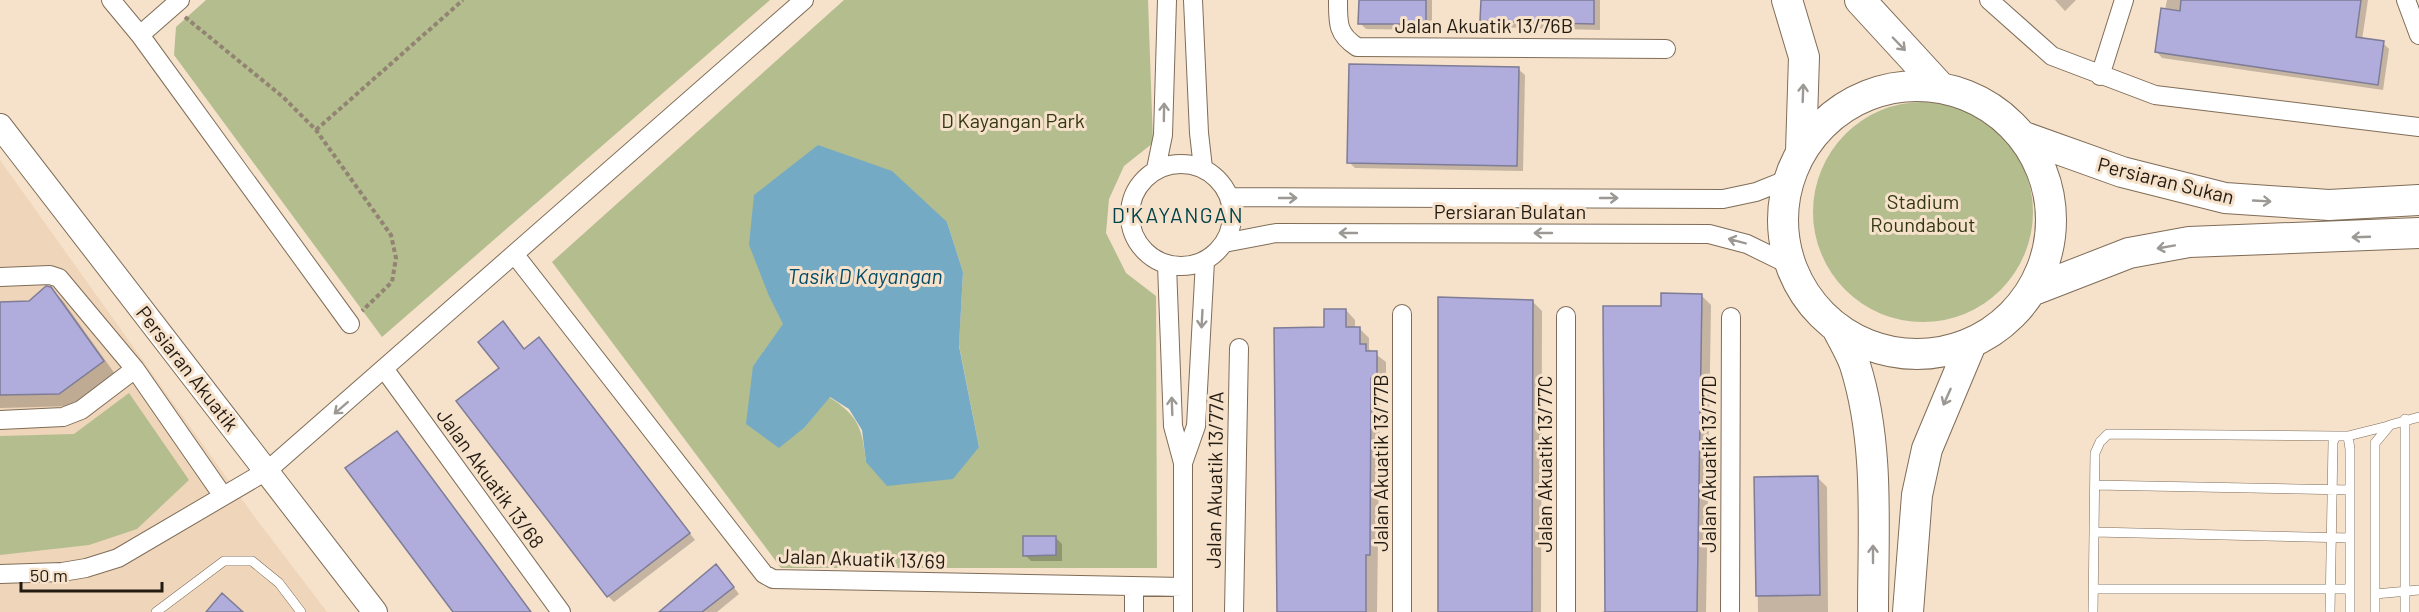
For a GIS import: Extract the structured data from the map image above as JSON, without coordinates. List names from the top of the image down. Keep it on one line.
{"streets":{"main road":["Persiaran Sukan"],"street":["Jalan Akuatik 13/76B","Persiaran Bulatan","Persiaran Akuatik","Jalan Akuatik 13/77B","Jalan Akuatik 13/77C","Jalan Akuatik 13/77D","Jalan Akuatik 13/68","Jalan Akuatik 13/77A","Jalan Akuatik 13/69"]},"districts":["D'KAYANGAN"],"water":["Tasik D Kayangan"],"parks":["D Kayangan Park","Stadium Roundabout"],"scale_bar":"50 m"}
